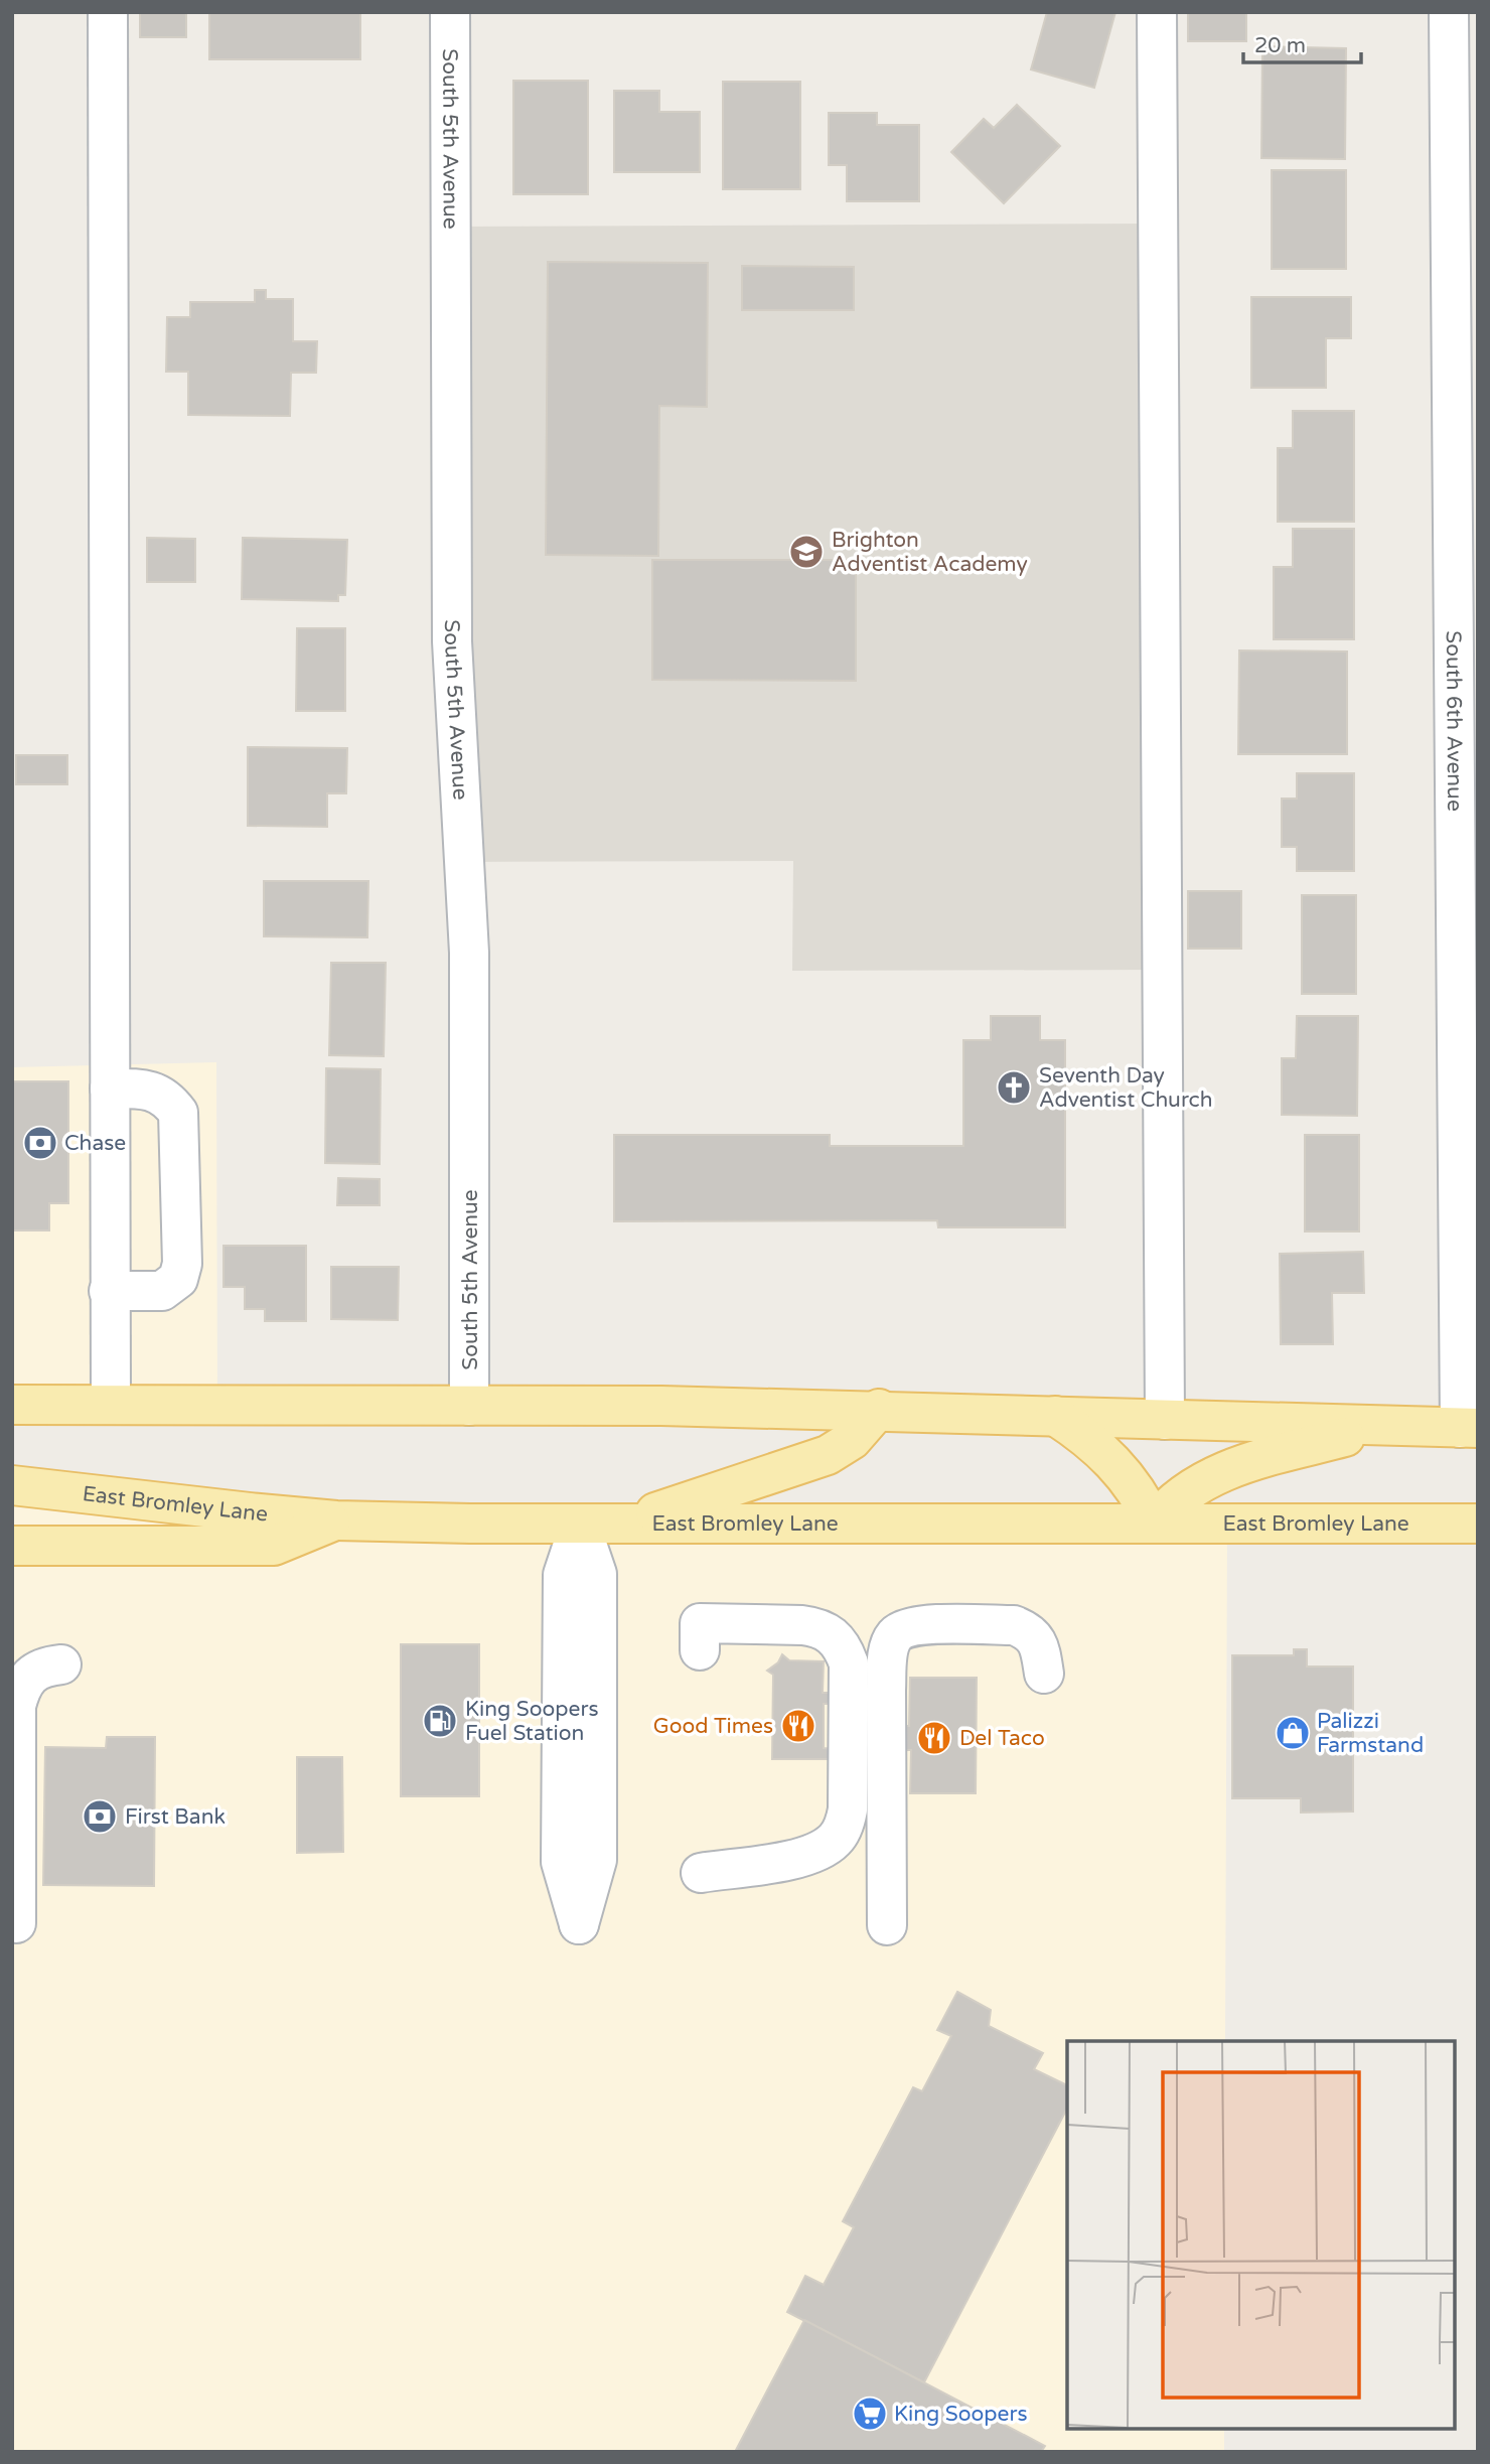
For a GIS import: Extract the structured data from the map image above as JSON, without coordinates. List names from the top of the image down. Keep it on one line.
{"streets":{"main road":["East Bromley Lane"],"street":["South 5th Avenue","South 6th Avenue"]},"places":{"school or university":["Brighton Adventist Academy"],"church":["Seventh Day Adventist Church"],"bank":["Chase","First Bank"],"fuel station":["King Soopers Fuel Station"],"restaurant":["Good Times","Del Taco"],"shop":["Palizzi Farmstand"],"supermarket":["King Soopers"]},"scale_bar":"20 m"}
